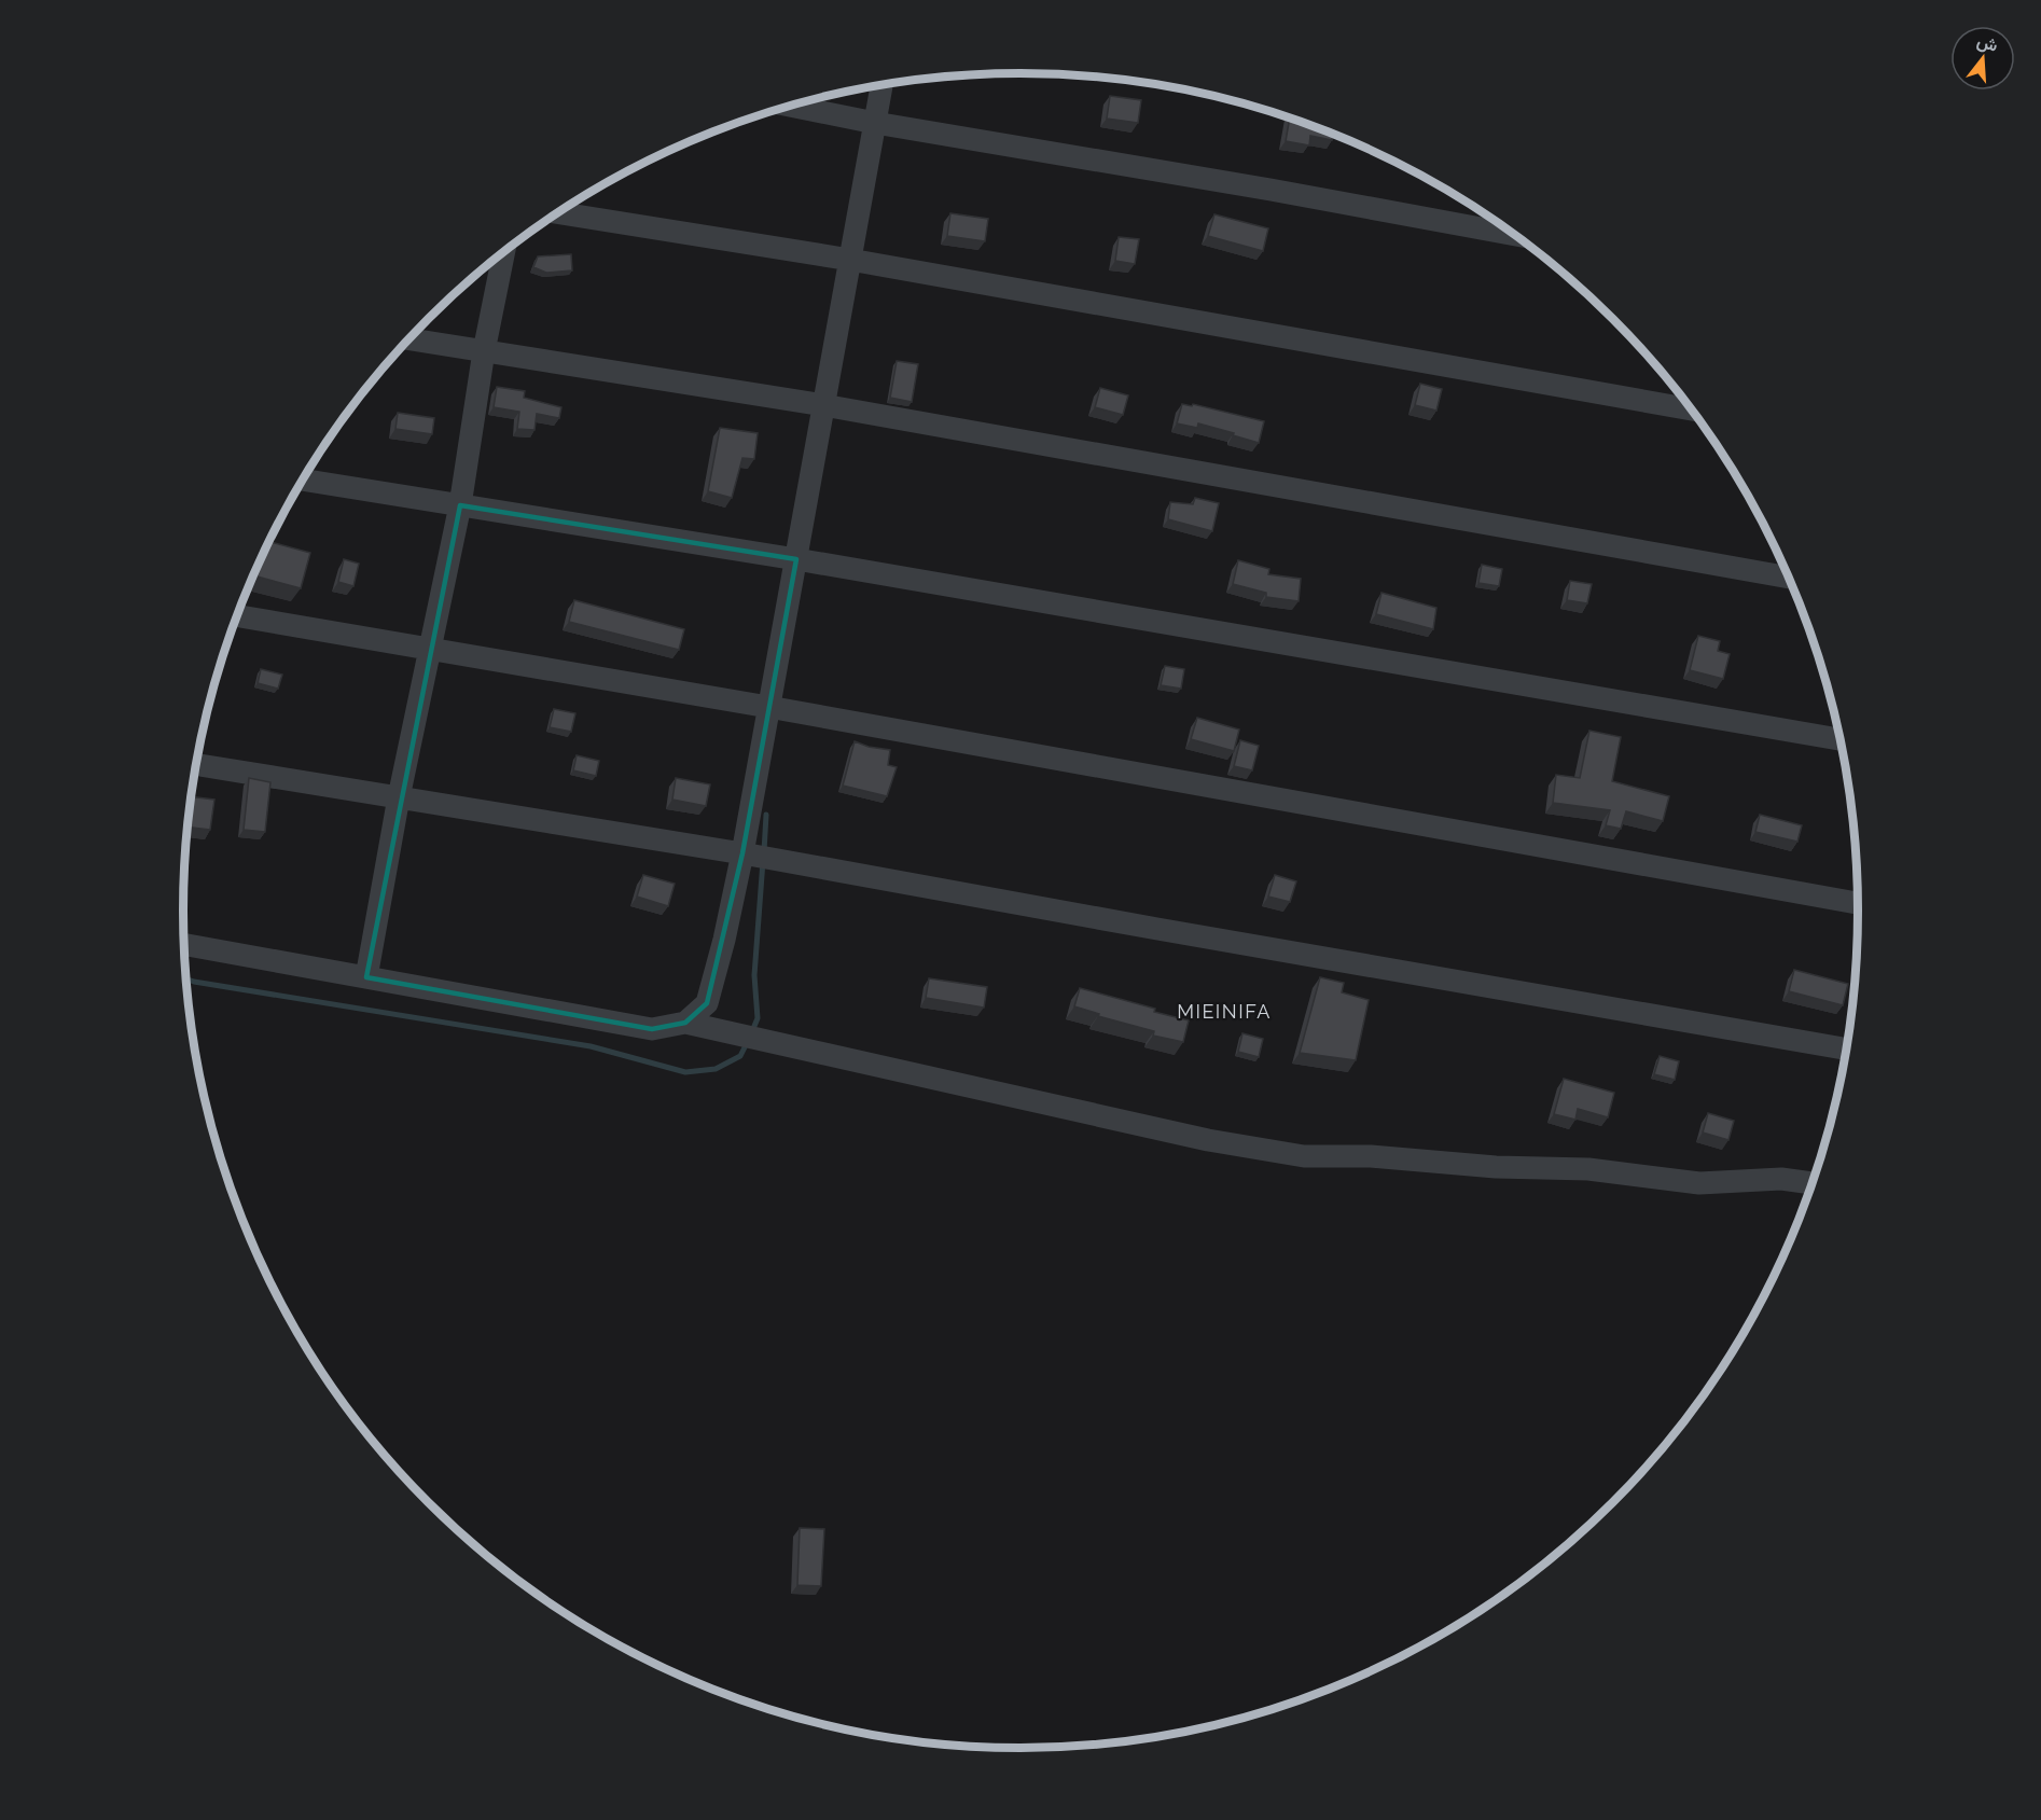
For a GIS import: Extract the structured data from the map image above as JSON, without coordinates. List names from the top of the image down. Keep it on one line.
{"districts":["MIEINIFA"],"north":"top"}
